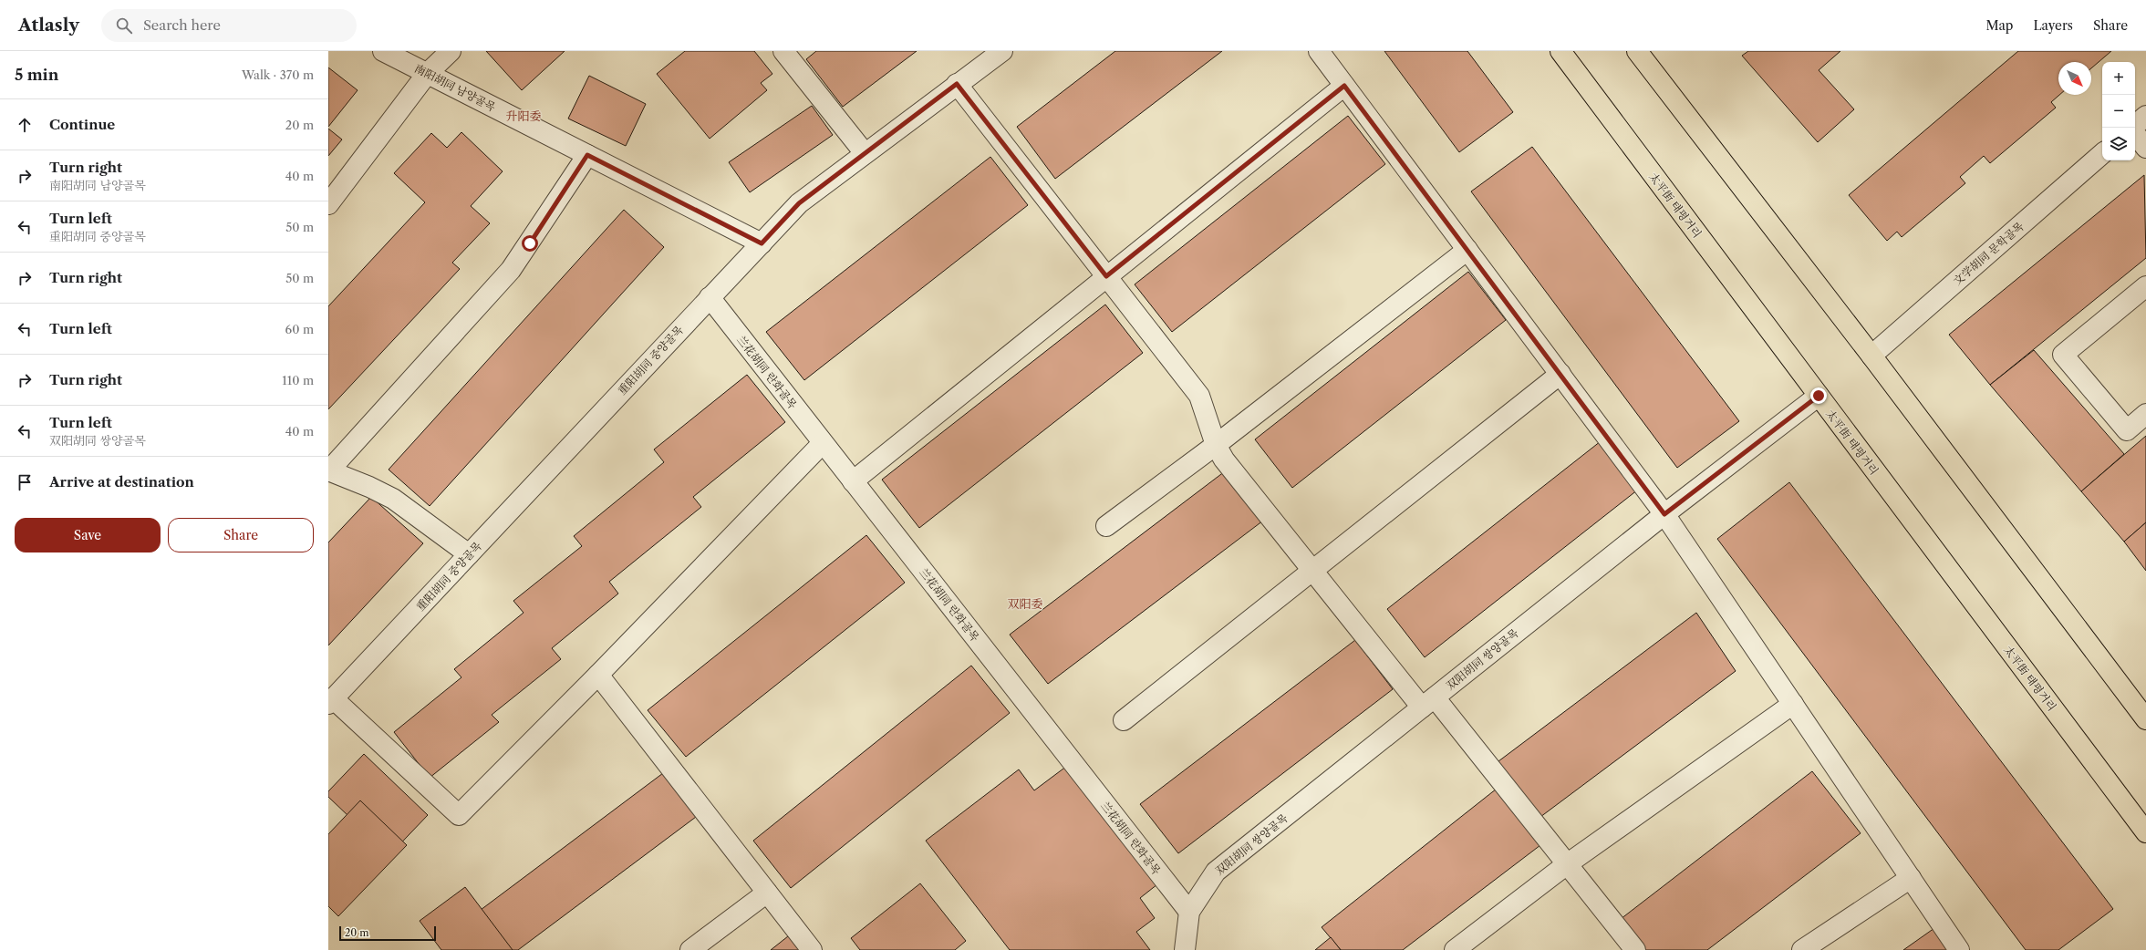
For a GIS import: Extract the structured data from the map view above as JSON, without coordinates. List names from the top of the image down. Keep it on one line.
{"streets":{"main road":["太平街 태평거리"],"street":["南阳胡同 남양골목","文学胡同 문학골목","重阳胡同 중양골목","兰花胡同 란화골목","双阳胡同 쌍양골목"]},"crossings":[["南阳胡同 남양골목","重阳胡同 중양골목"],["太平街 태평거리","双阳胡同 쌍양골목"],["重阳胡同 중양골목","兰花胡同 란화골목"],["兰花胡同 란화골목","双阳胡同 쌍양골목"]],"districts":["升阳委","双阳委"],"scale_bar":"20 m","north":"bottom right","page":{"header":"Atlasly","search":"Search here","nav":["Map","Layers","Share"],"heading":["5 min","Walk · 370 m"],"map_buttons":["+","−"],"list":[["Continue","20 m"],["Turn right","南阳胡同 남양골목","40 m"],["Turn left","重阳胡同 중양골목","50 m"],["Turn right","50 m"],["Turn left","60 m"],["Turn right","110 m"],["Turn left","双阳胡同 쌍양골목","40 m"],"Arrive at destination"],"buttons":["Save","Share"],"scale":"20 m"}}
